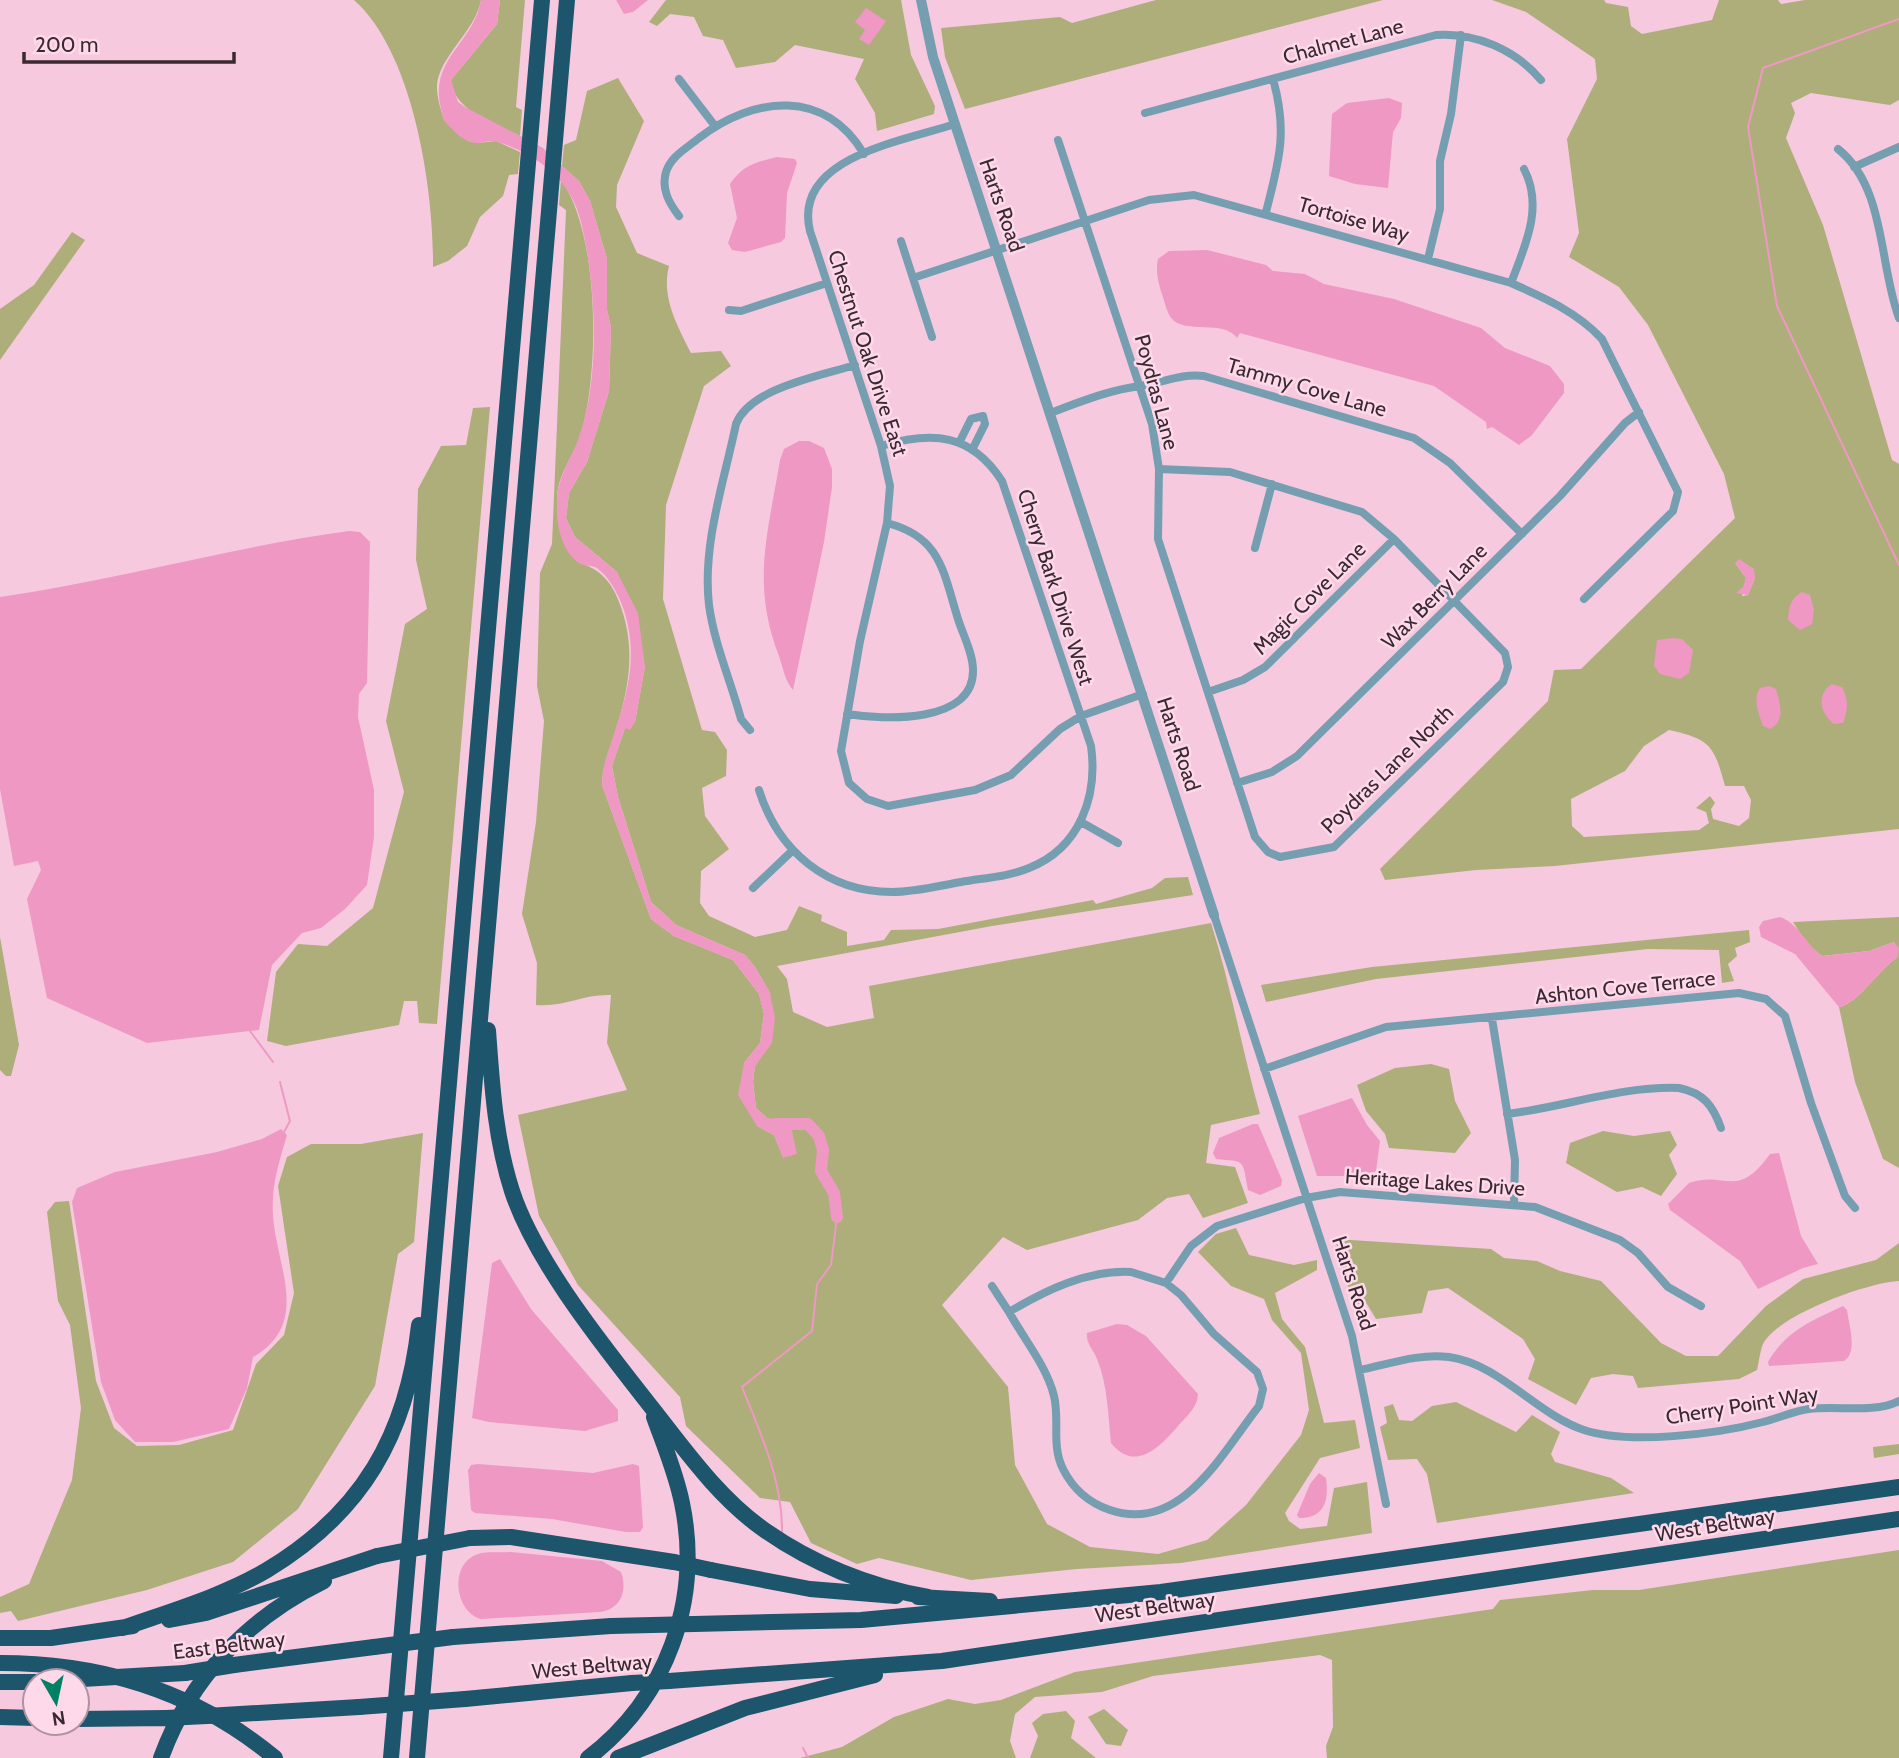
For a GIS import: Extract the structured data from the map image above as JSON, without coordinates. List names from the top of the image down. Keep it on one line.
{"streets":{"highway":["West Beltway","East Beltway"],"street":["Chalmet Lane","Harts Road","Tortoise Way","Chestnut Oak Drive East","Tammy Cove Lane","Poydras Lane","Cherry Bark Drive West","Wax Berry Lane","Magic Cove Lane","Poydras Lane North","Ashton Cove Terrace","Heritage Lakes Drive","Cherry Point Way"]},"crossings":[["Harts Road","Tortoise Way"],["Harts Road","Chestnut Oak Drive East"],["Harts Road","Tammy Cove Lane"],["Harts Road","Ashton Cove Terrace"],["Harts Road","Heritage Lakes Drive"],["Harts Road","Cherry Point Way"],["Tortoise Way","Poydras Lane"],["Tortoise Way","Wax Berry Lane"],["Chestnut Oak Drive East","Cherry Bark Drive West"],["Tammy Cove Lane","Poydras Lane"],["Tammy Cove Lane","Wax Berry Lane"],["Poydras Lane","Wax Berry Lane"],["Poydras Lane","Magic Cove Lane"],["Poydras Lane","Poydras Lane North"],["Wax Berry Lane","Poydras Lane North"],["West Beltway","East Beltway"]],"scale_bar":"200 m","north":"bottom"}
